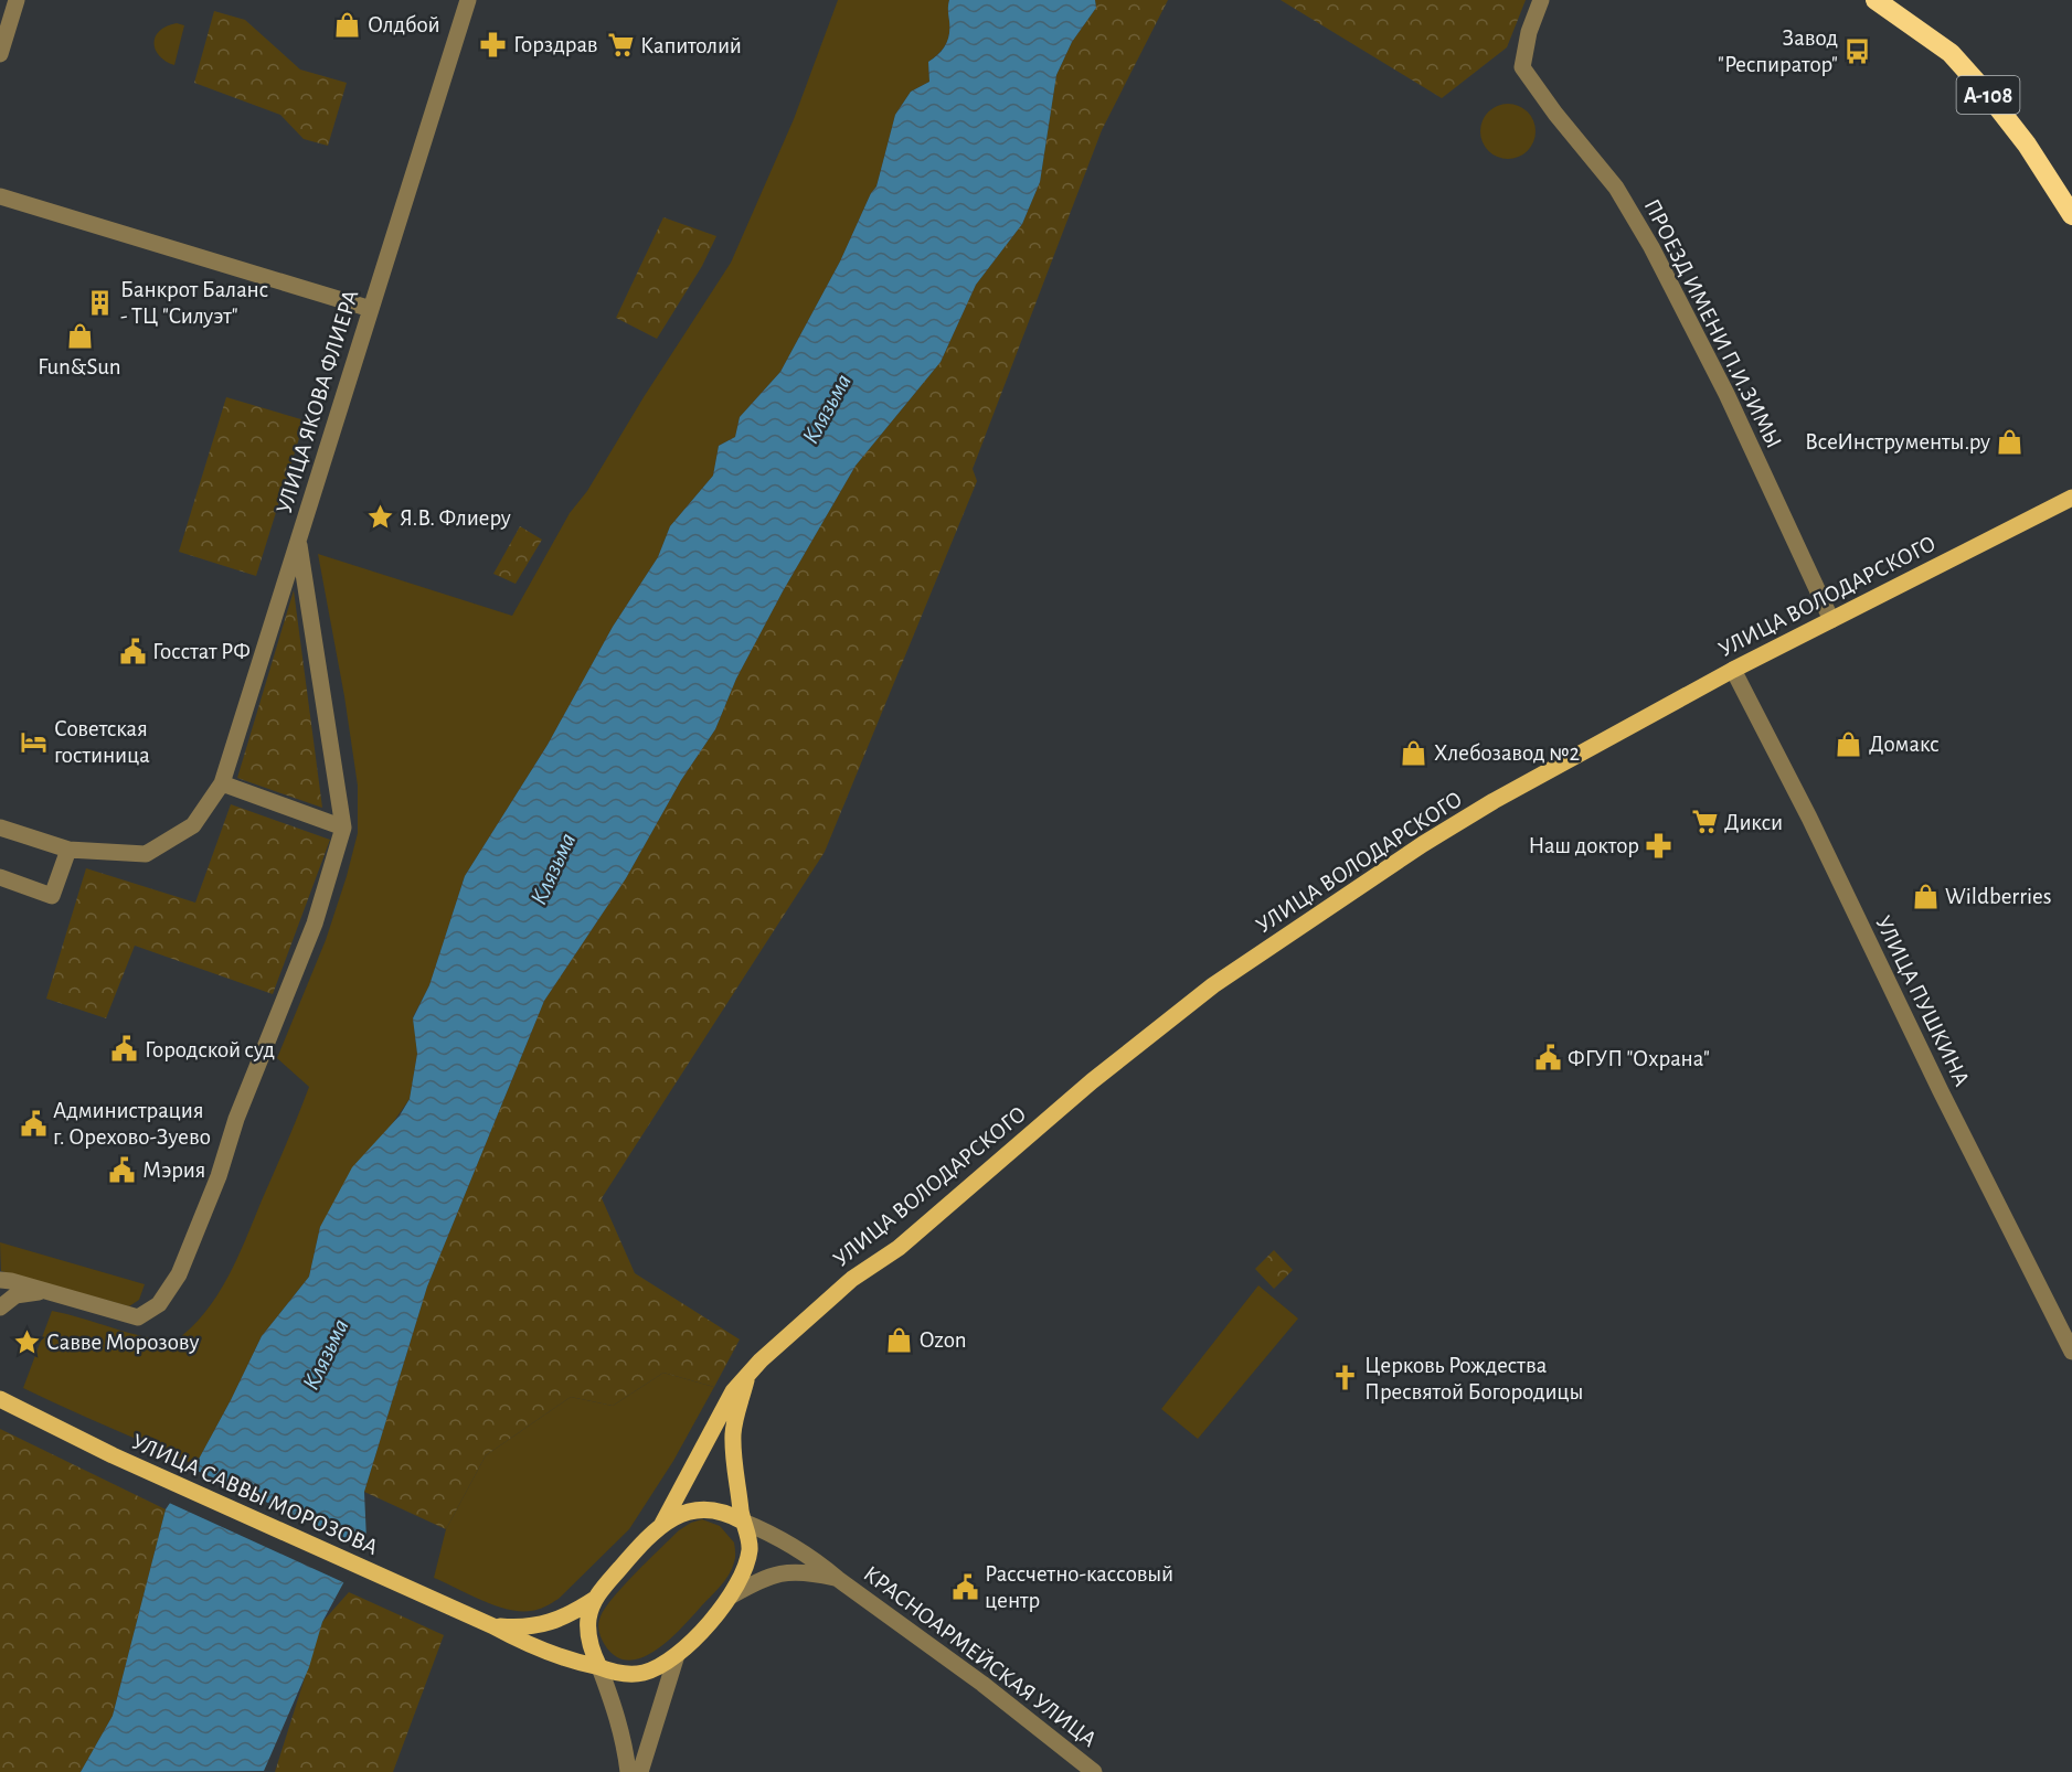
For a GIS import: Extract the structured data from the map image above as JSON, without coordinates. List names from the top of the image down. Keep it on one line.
{"streets":{"highway":["А-108"],"main road":["УЛИЦА ВОЛОДАРСКОГО","УЛИЦА САВВЫ МОРОЗОВА"],"street":["ПРОЕЗД ИМЕНИ П.И.ЗИМЫ","УЛИЦА ЯКОВА ФЛИЕРА","УЛИЦА ПУШКИНА","КРАСНОАРМЕЙСКАЯ УЛИЦА"]},"crossings":[["ПРОЕЗД ИМЕНИ П.И.ЗИМЫ","УЛИЦА ВОЛОДАРСКОГО"],["УЛИЦА ВОЛОДАРСКОГО","УЛИЦА ПУШКИНА"],["УЛИЦА ВОЛОДАРСКОГО","УЛИЦА САВВЫ МОРОЗОВА"],["УЛИЦА САВВЫ МОРОЗОВА","КРАСНОАРМЕЙСКАЯ УЛИЦА"]],"water":["Клязьма"],"places":{"shop":["Олдбой","Fun&Sun","ВсеИнструменты.ру","Домакс","Хлебозавод №2","Wildberries","Ozon"],"pharmacy":["Горздрав","Наш доктор"],"supermarket":["Капитолий","Дикси"],"bus stop":["Завод \"Респиратор\""],"building":["Банкрот Баланс - ТЦ \"Силуэт\""],"place":["Я.В. Флиеру","Савве Морозову"],"public building":["Госстат РФ","Городской суд","ФГУП \"Охрана\"","Администрация г. Орехово-Зуево","Мэрия","Рассчетно-кассовый центр"],"hotel":["Советская гостиница"],"church":["Церковь Рождества Пресвятой Богородицы"]}}
